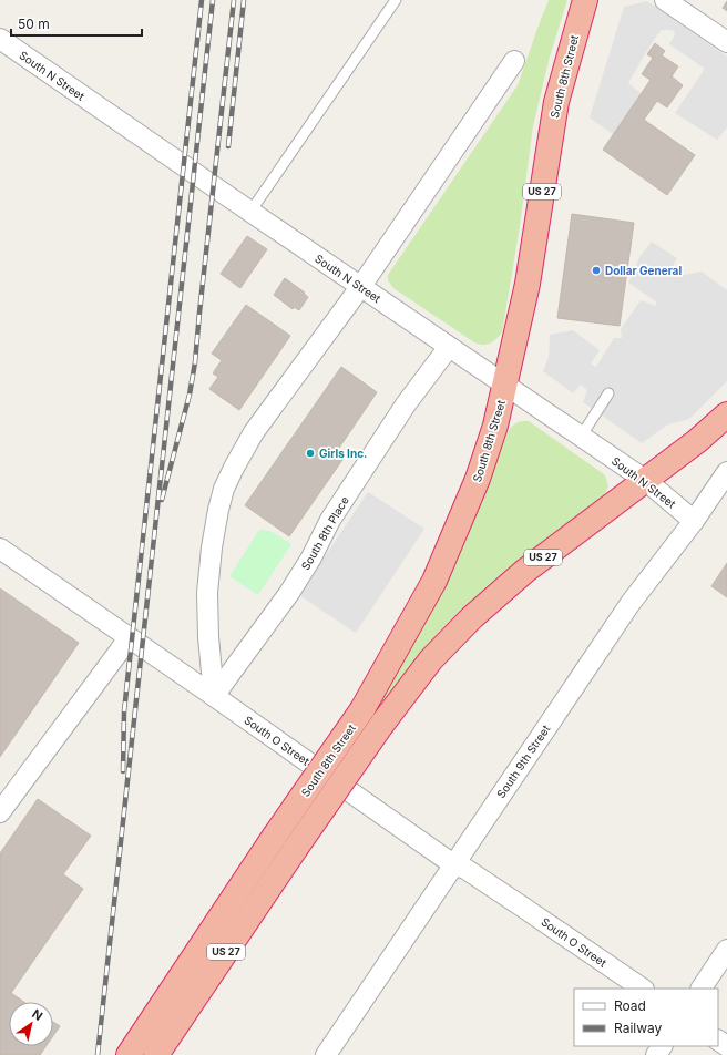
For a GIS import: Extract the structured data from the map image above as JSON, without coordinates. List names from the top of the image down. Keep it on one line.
{"streets":{"highway":["South 8th Street","US 27"],"street":["South N Street","South 8th Place","South O Street","South 9th Street"]},"crossings":[["South N Street","South 8th Street"],["South N Street","US 27"],["South N Street","South 8th Place"],["South N Street","South 9th Street"],["South 8th Place","South O Street"],["South O Street","South 9th Street"]],"places":["Dollar General","Girls Inc."],"legend":["Road","Railway"],"scale_bar":"50 m","north":"top right"}
